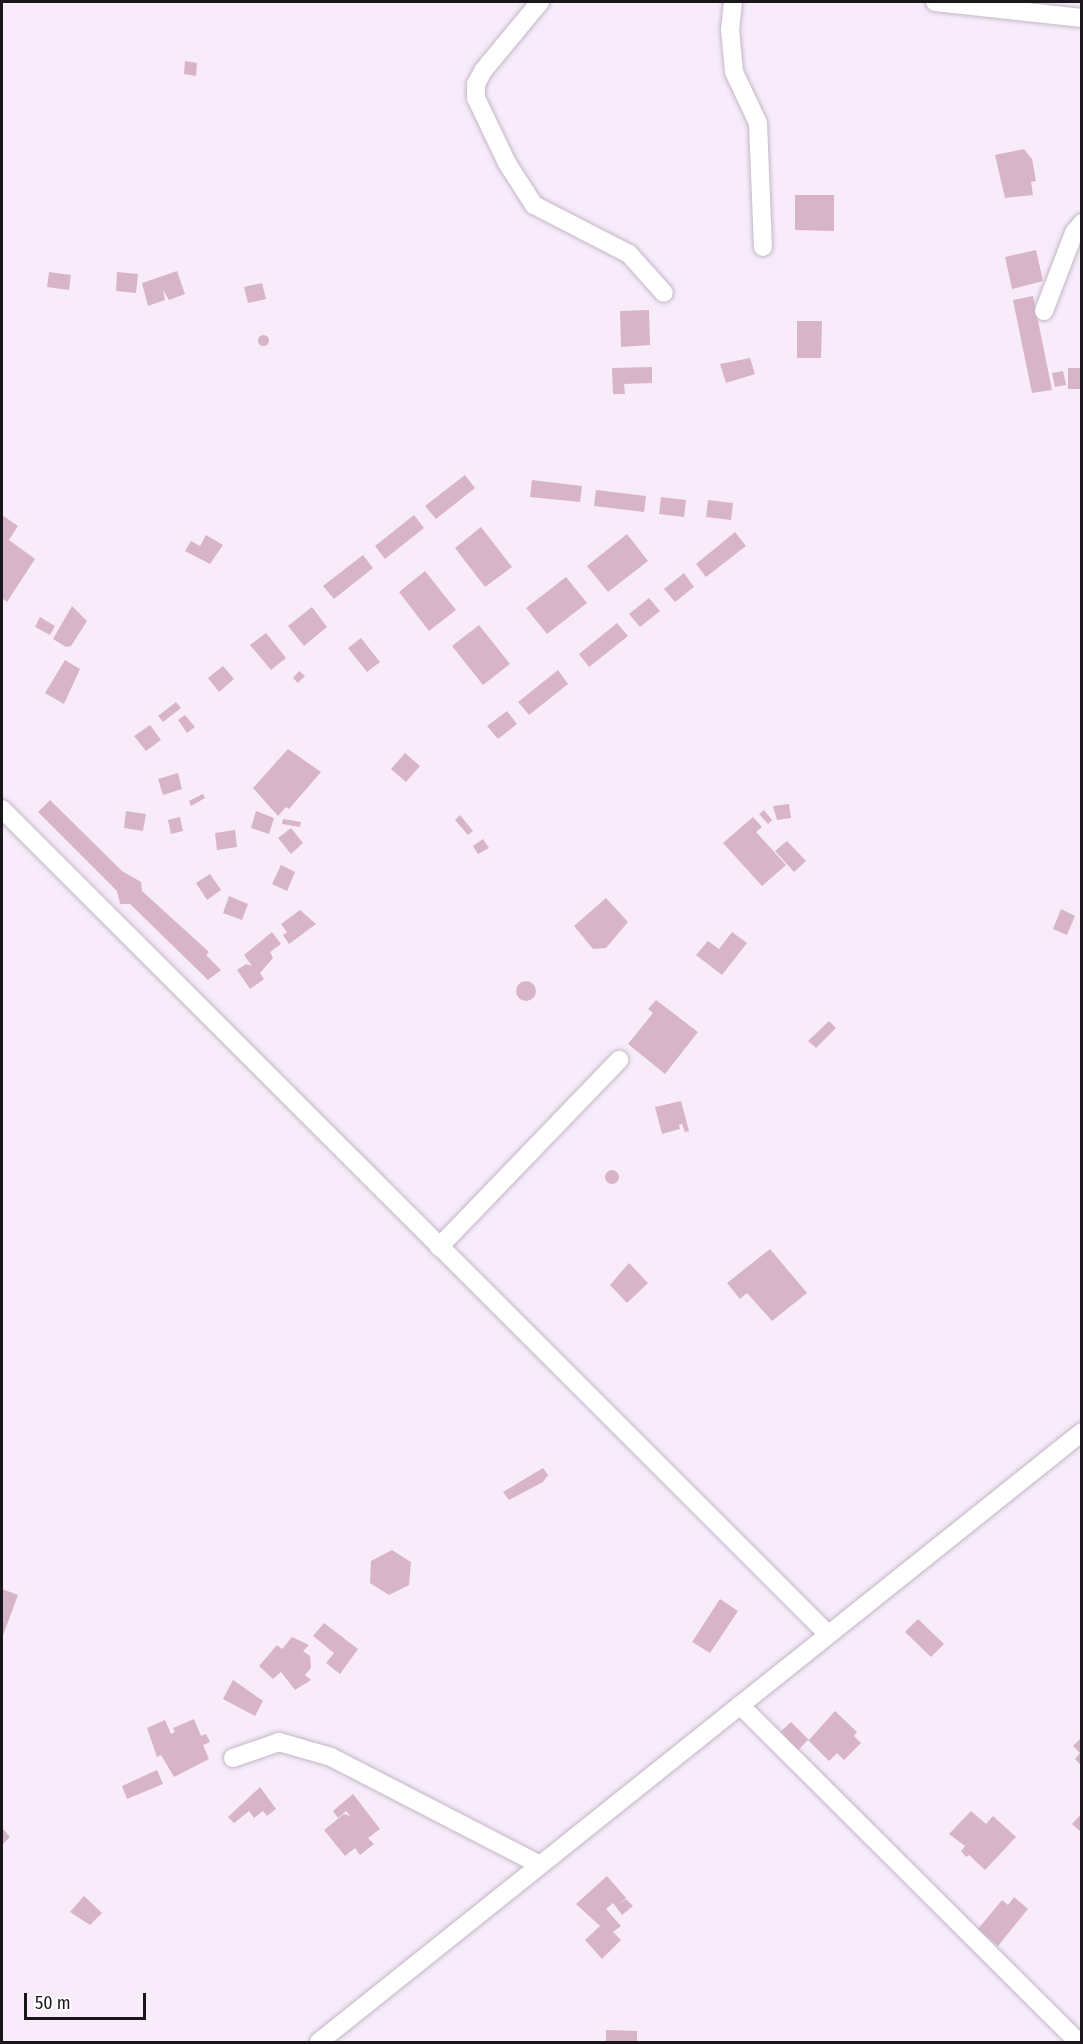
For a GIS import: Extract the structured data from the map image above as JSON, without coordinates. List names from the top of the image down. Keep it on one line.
{"scale_bar":"50 m"}
